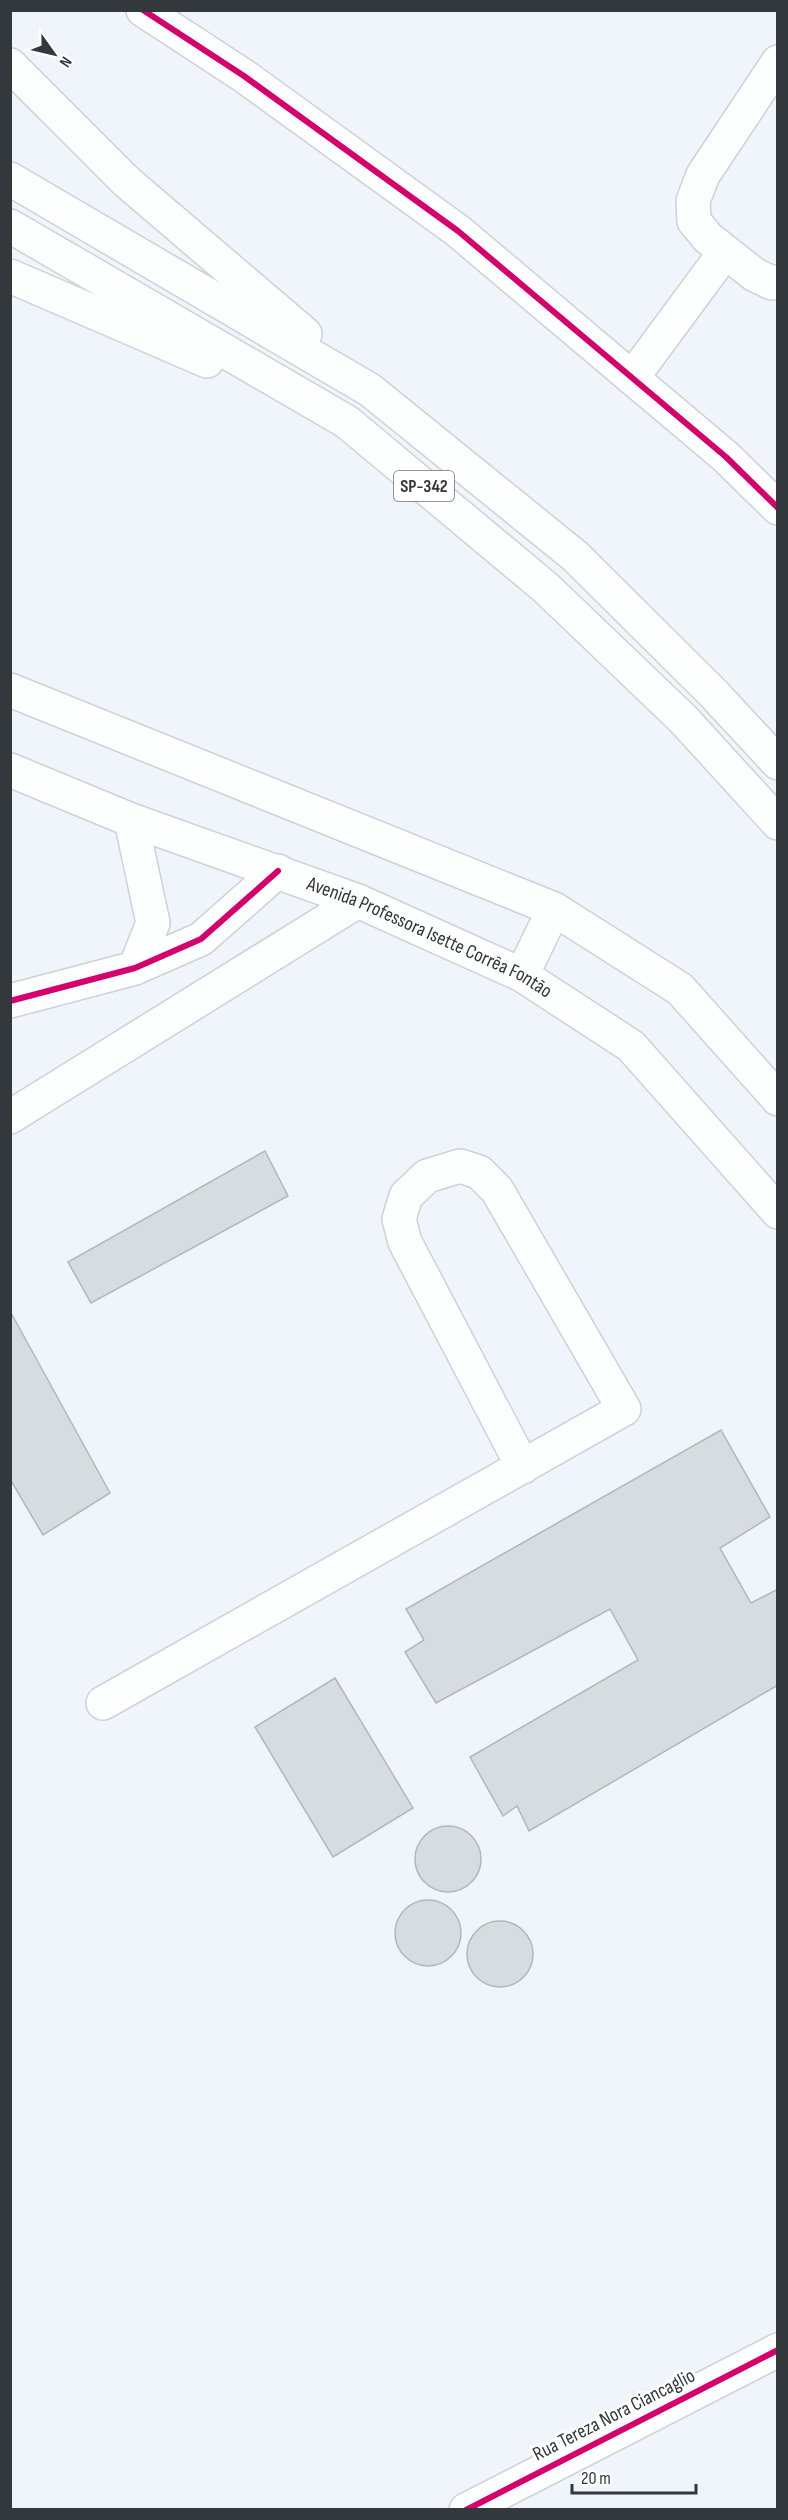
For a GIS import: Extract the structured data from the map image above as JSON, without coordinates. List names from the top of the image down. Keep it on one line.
{"streets":{"main road":["SP-342","Avenida Professora Isette Corrêa Fontão","Rua Tereza Nora Ciancaglio"]},"scale_bar":"20 m","north":"bottom right"}
